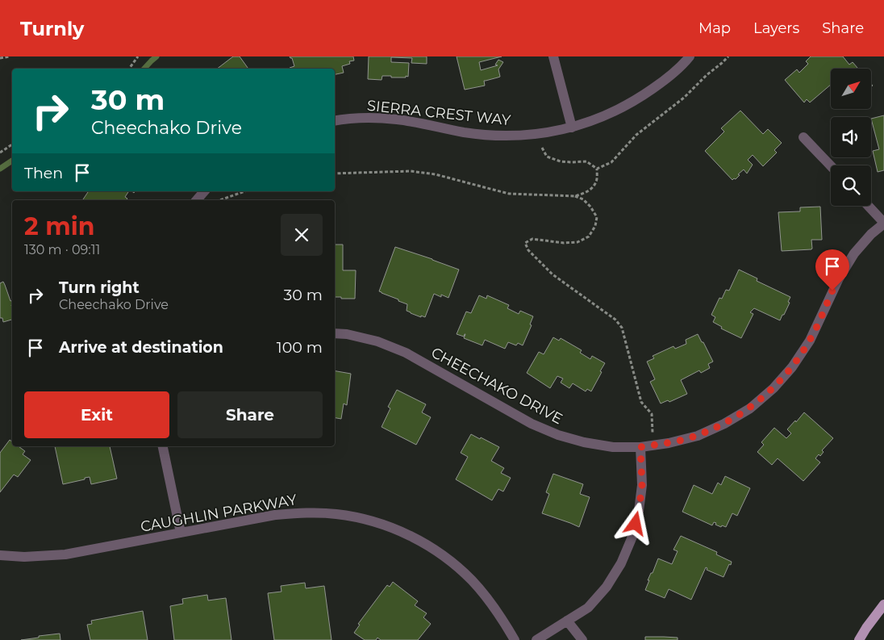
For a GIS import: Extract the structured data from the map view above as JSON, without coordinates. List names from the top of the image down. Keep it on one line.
{"streets":{"street":["SIERRA CREST WAY","CHEECHAKO DRIVE","CAUGHLIN PARKWAY"]},"north":"top right","page":{"header":"Turnly","nav":["Map","Layers","Share"],"turn":["30 m","Cheechako Drive"],"then":"Then","heading":["2 min","130 m · 09:11"],"list":[{"name":"Turn right","note":"Cheechako Drive","value":"30 m"},{"name":"Arrive at destination","value":"100 m"}],"buttons":["Exit","Share"]}}
